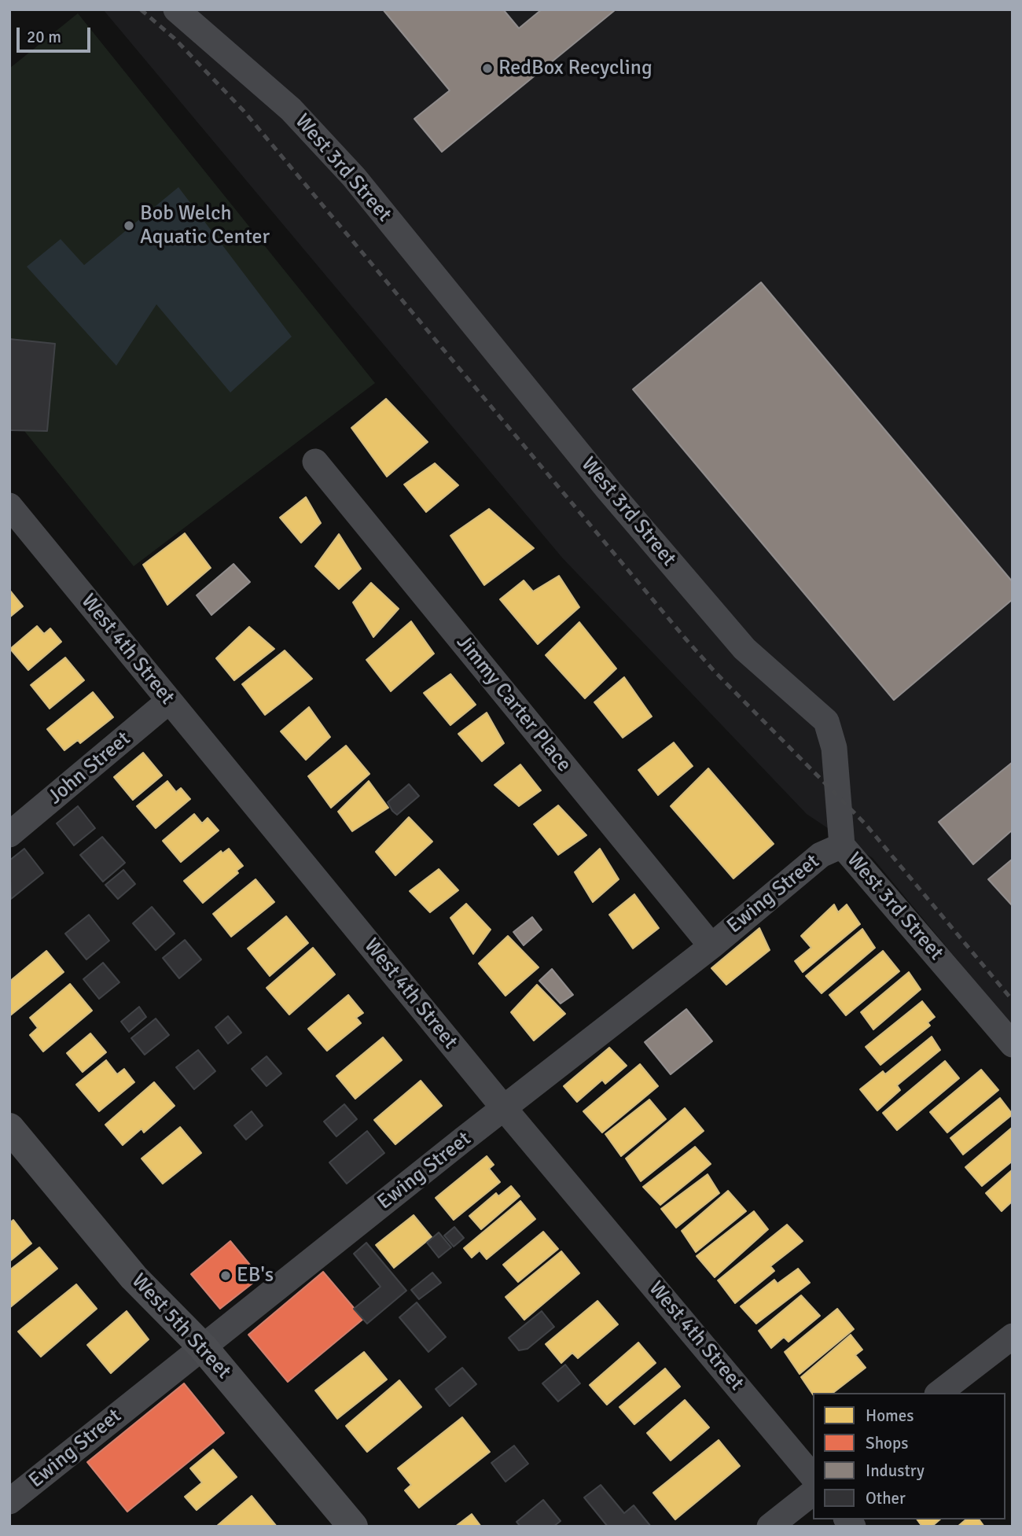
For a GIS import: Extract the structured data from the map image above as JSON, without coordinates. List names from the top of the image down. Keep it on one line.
{"streets":{"street":["West 3rd Street","West 4th Street","Jimmy Carter Place","John Street","Ewing Street","West 5th Street"]},"crossings":[["West 3rd Street","Ewing Street"],["West 4th Street","John Street"],["West 4th Street","Ewing Street"],["Jimmy Carter Place","Ewing Street"],["Ewing Street","West 5th Street"]],"places":["RedBox Recycling","Bob Welch Aquatic Center","EB's"],"legend":["Homes","Shops","Industry","Other"],"scale_bar":"20 m"}
